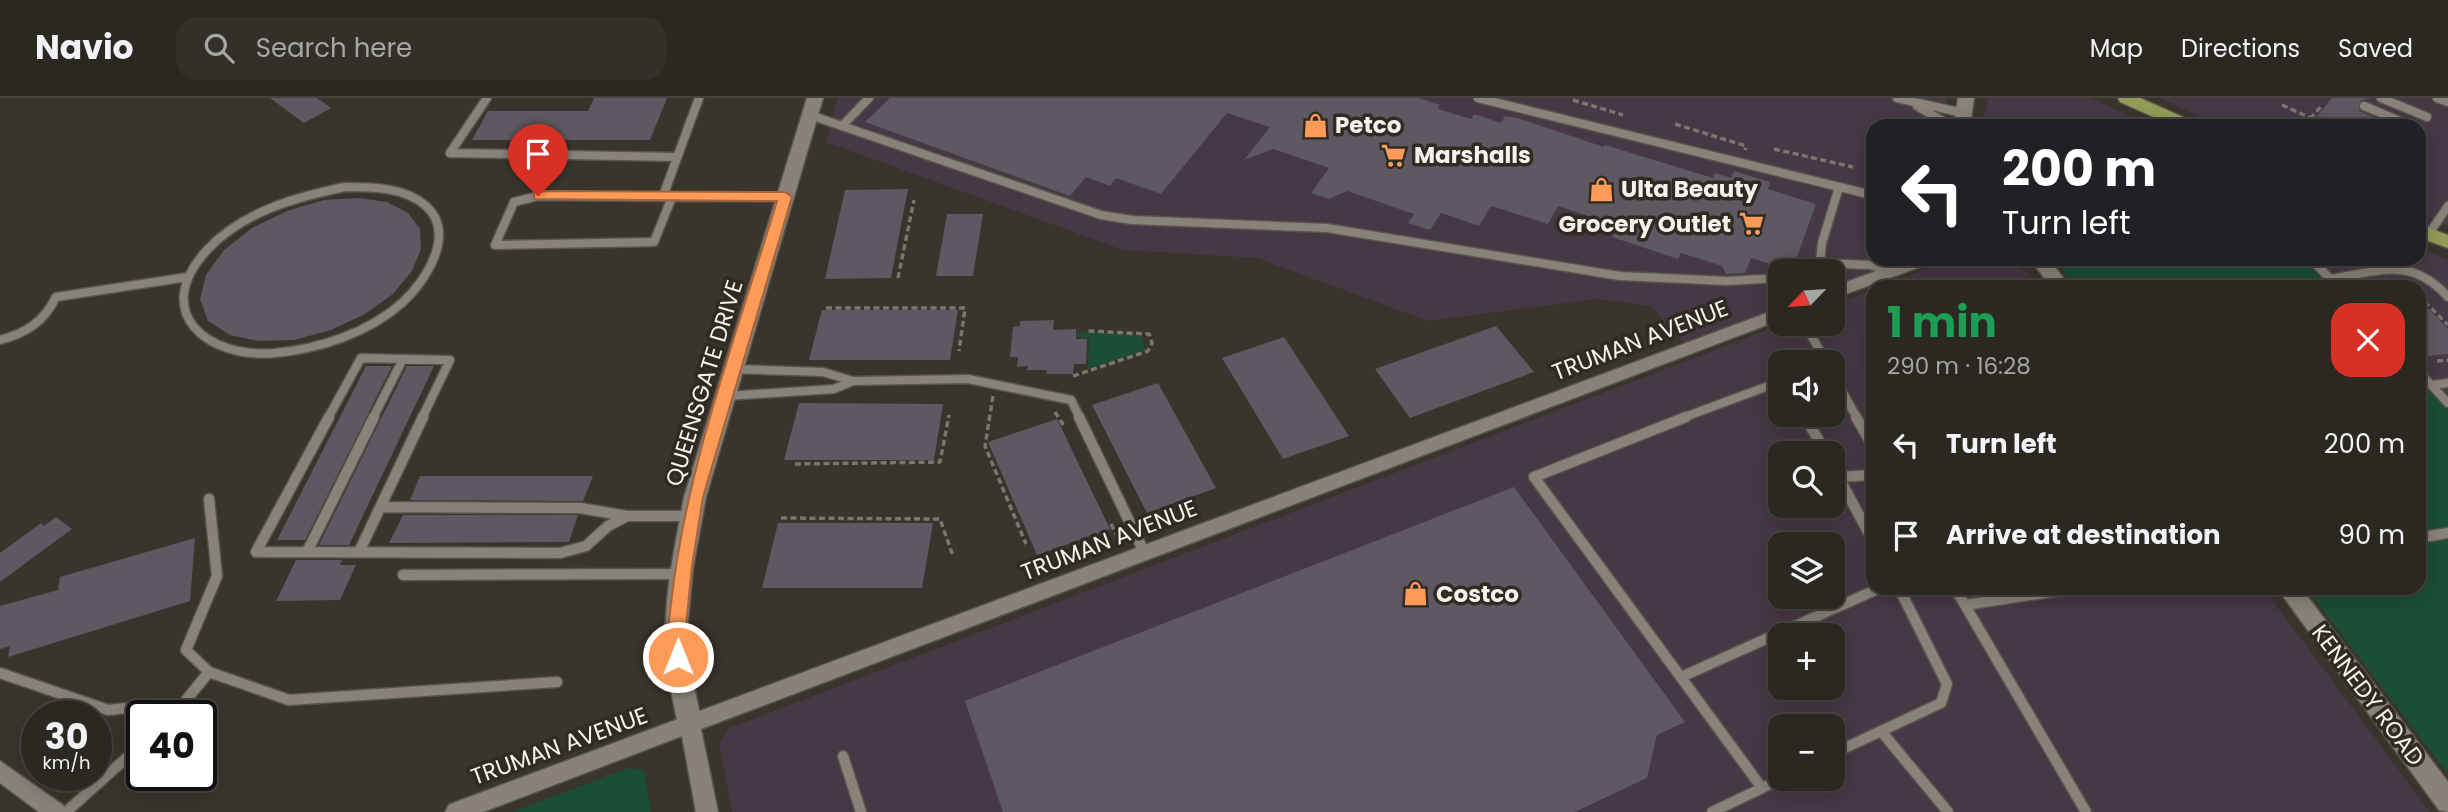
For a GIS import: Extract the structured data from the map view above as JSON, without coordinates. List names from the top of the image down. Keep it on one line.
{"streets":{"street":["TRUMAN AVENUE","QUEENSGATE DRIVE","KENNEDY ROAD"]},"crossings":[["TRUMAN AVENUE","QUEENSGATE DRIVE"]],"places":{"shop":["Petco","Ulta Beauty","Costco"],"supermarket":["Marshalls","Grocery Outlet"]},"north":"bottom left","page":{"header":"Navio","search":"Search here","nav":["Map","Directions","Saved"],"turn":["200 m","Turn left"],"map_buttons":["+","−"],"heading":["1 min","290 m · 16:28"],"list":[{"name":"Turn left","value":"200 m"},{"name":"Arrive at destination","value":"90 m"}],"speed":"30 km/h","limit":"40"}}
